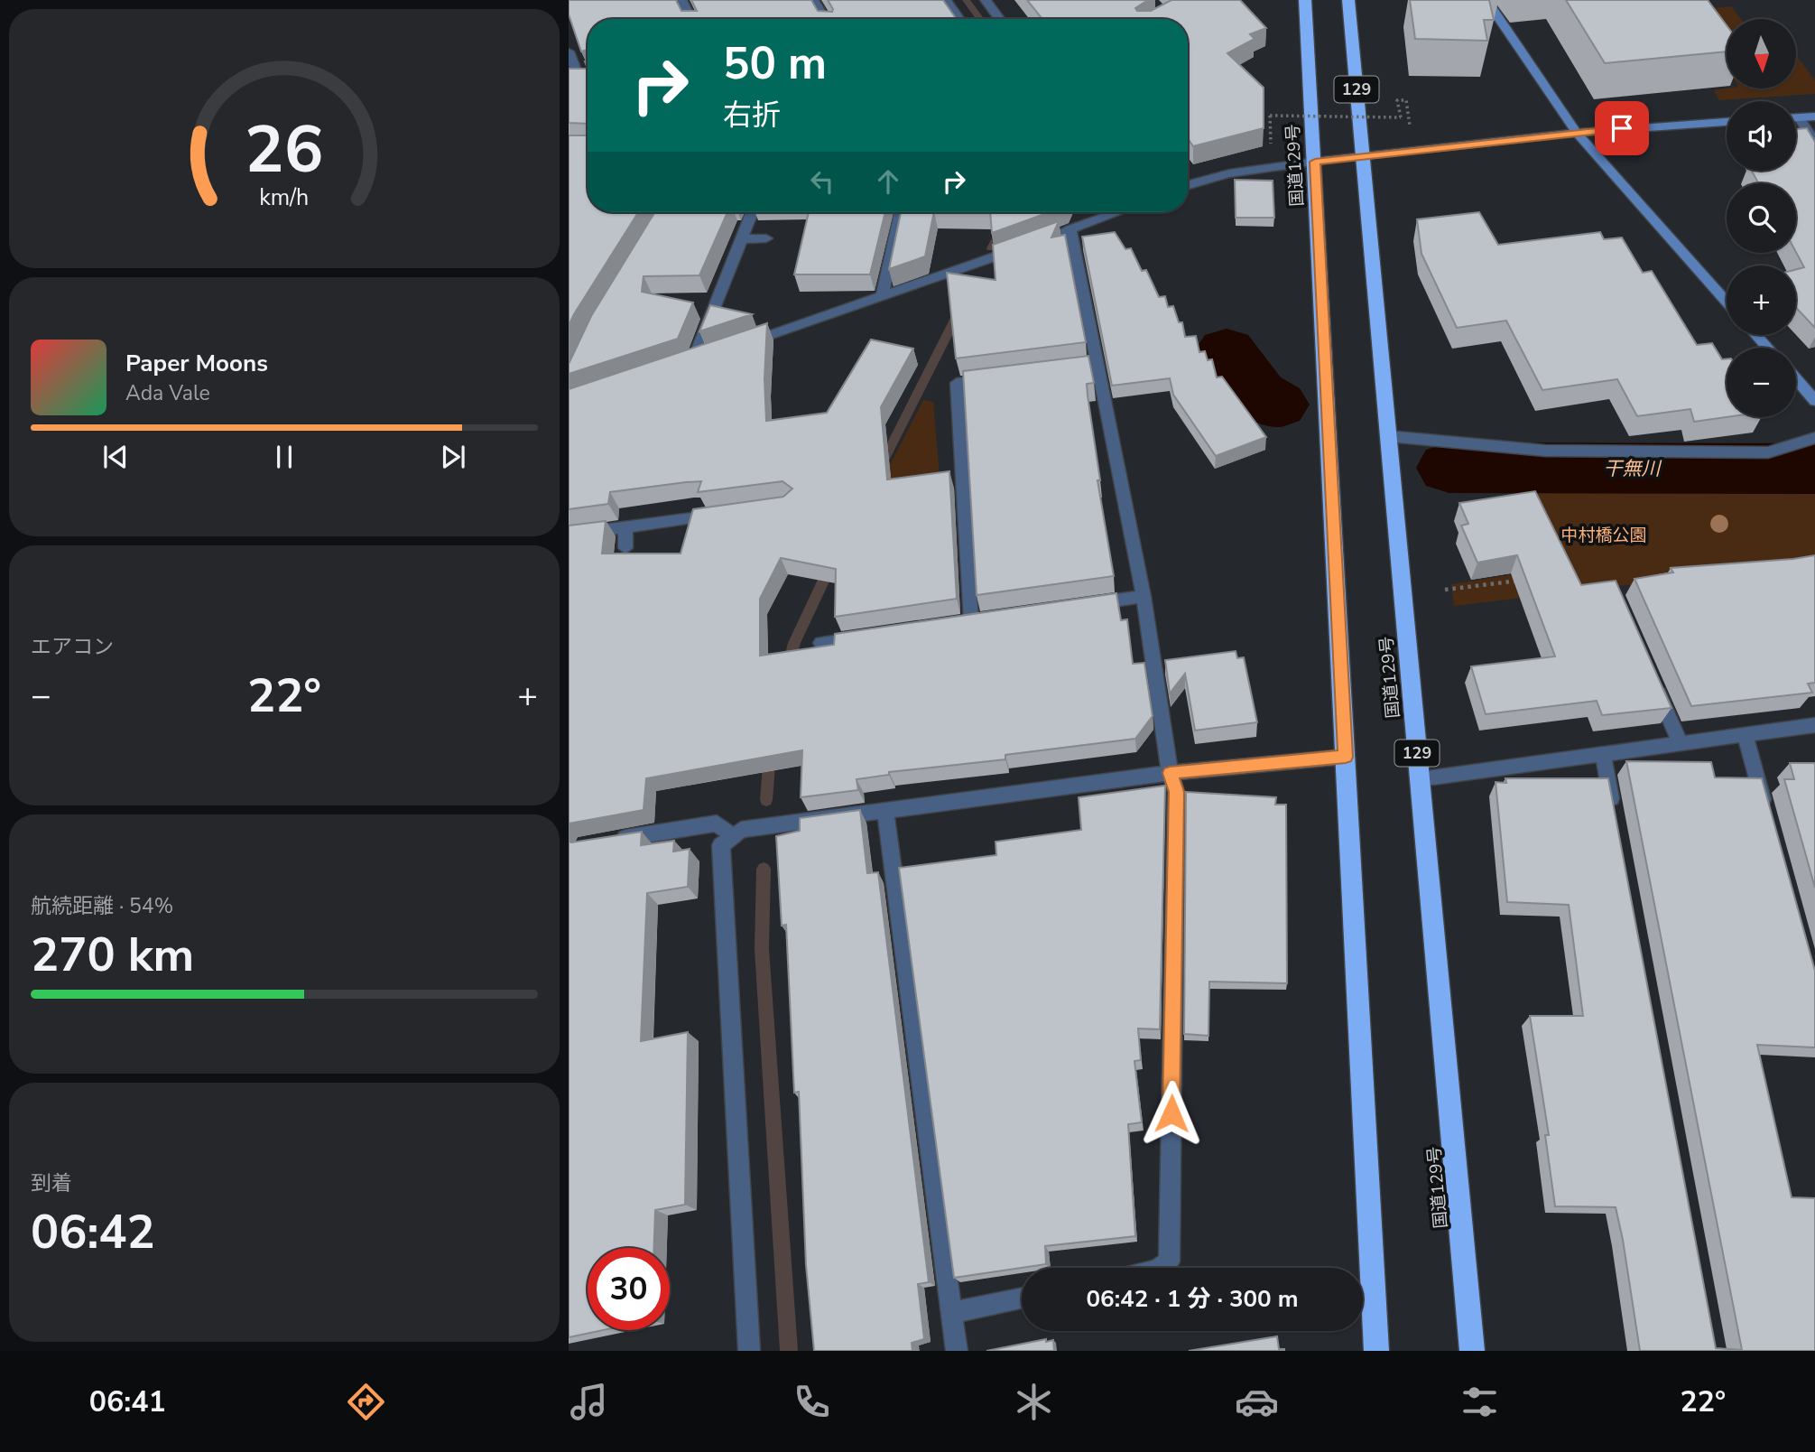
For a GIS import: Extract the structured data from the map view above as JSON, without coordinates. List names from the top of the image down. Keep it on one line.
{"streets":{"highway":["129","国道129号"]},"water":["干無川"],"parks":["中村橋公園"],"north":"bottom","page":{"map_buttons":["+","−"],"turn":["50 m","右折"],"song":["Paper Moons","Ada Vale"],"tile":["エアコン",["航続距離 · 54%","270 km"],["到着","06:42"]],"heat":["−","22°","+"],"limit":"30","trip":"06:42 · 1 分 · 300 m","tabs":["06:41","22°"],"gauge":["26","km/h"]}}
